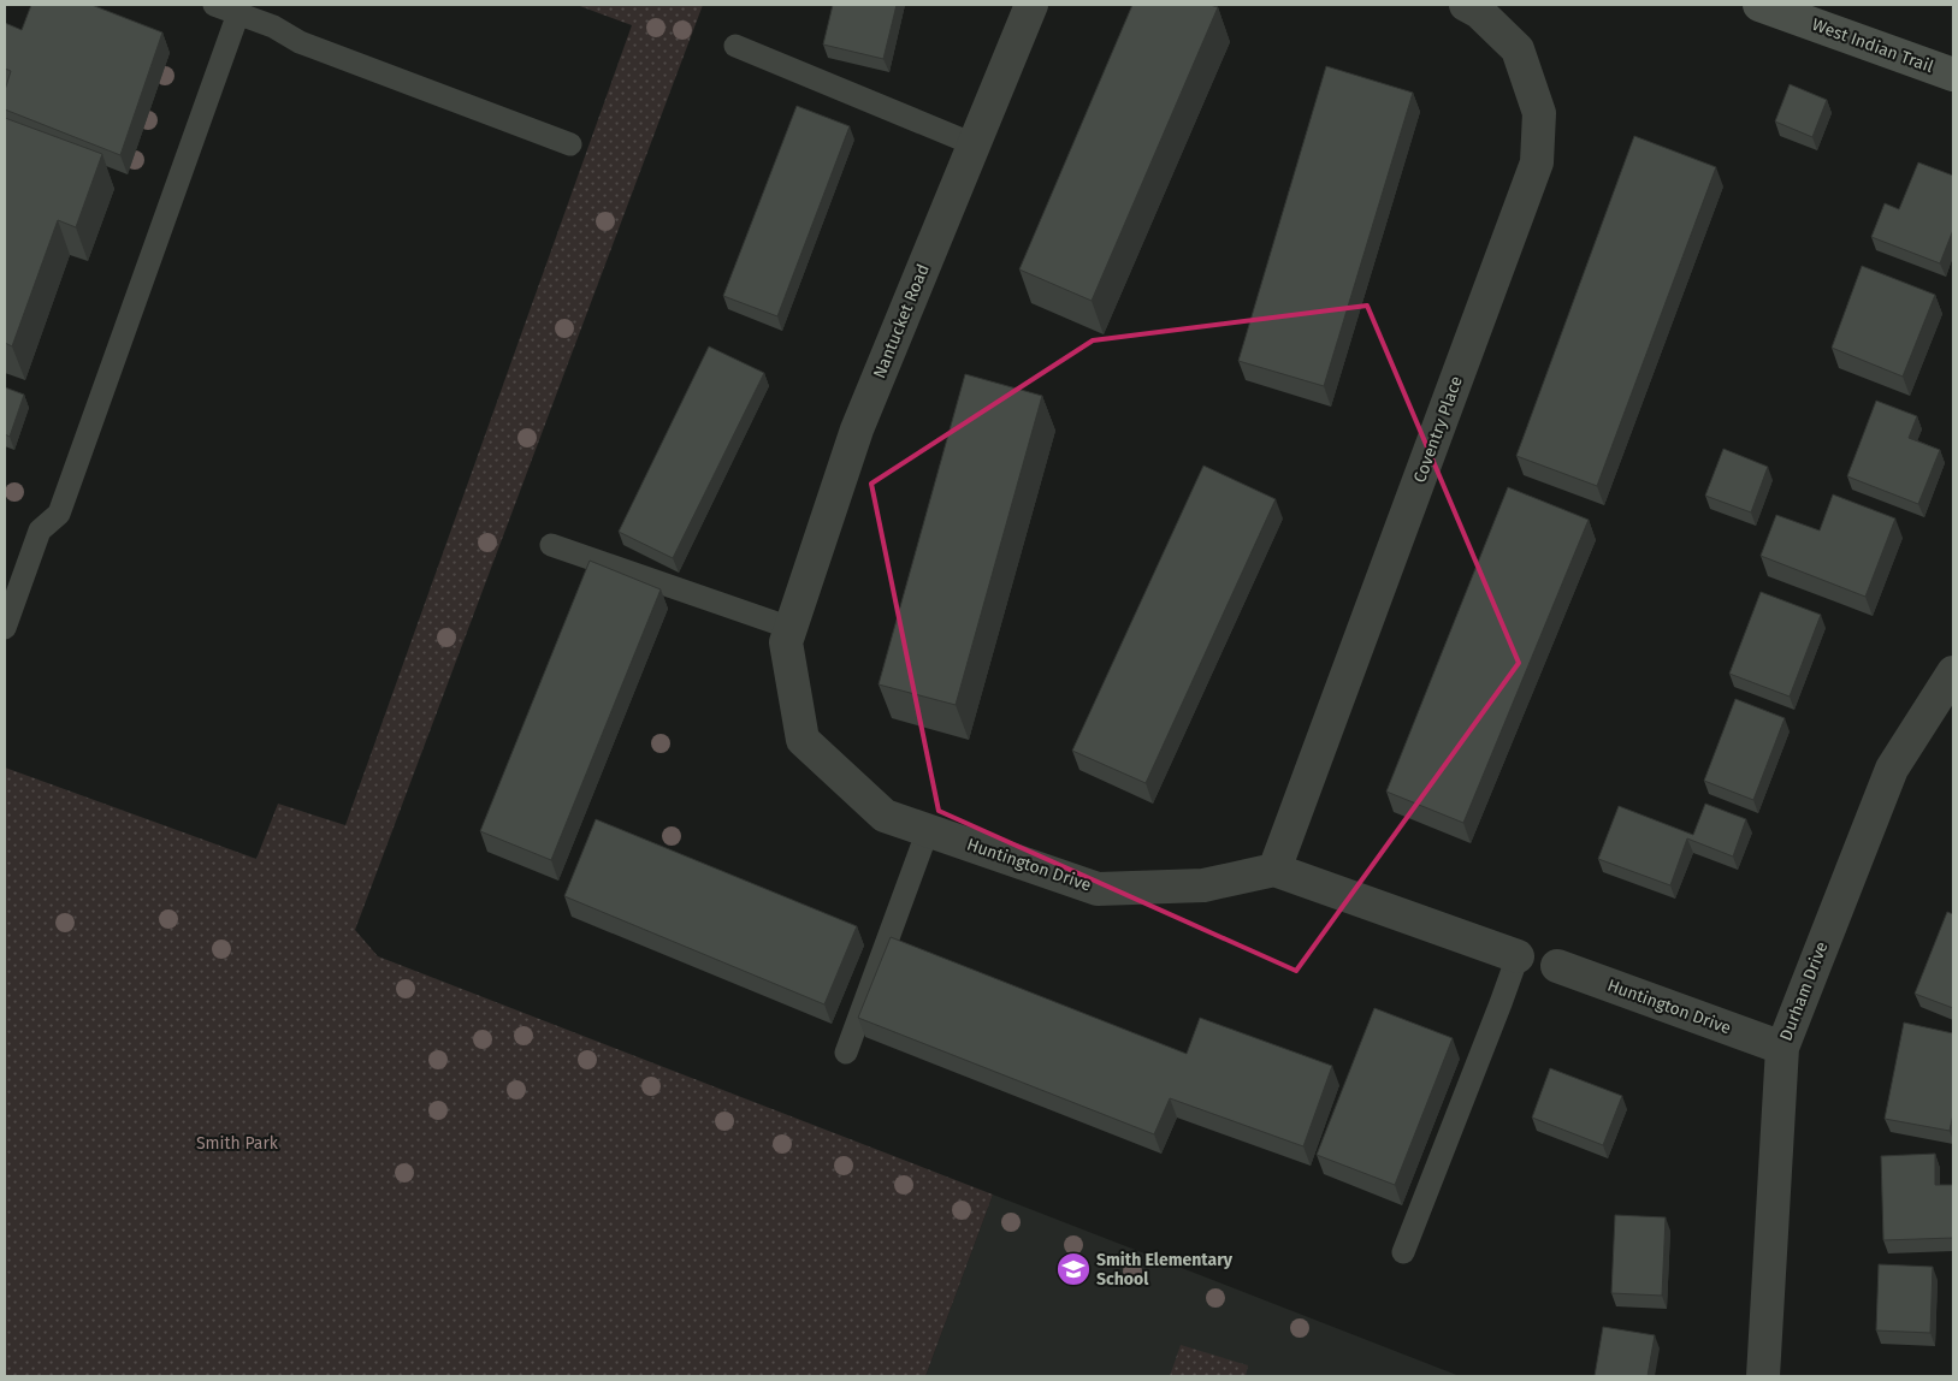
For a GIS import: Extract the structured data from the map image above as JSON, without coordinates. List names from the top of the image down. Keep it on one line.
{"streets":{"main road":["West Indian Trail"],"street":["Nantucket Road","Coventry Place","Huntington Drive","Durham Drive"]},"crossings":[["Nantucket Road","Huntington Drive"],["Coventry Place","Huntington Drive"],["Huntington Drive","Durham Drive"]],"parks":["Smith Park"],"places":{"school or university":["Smith Elementary School"]}}
